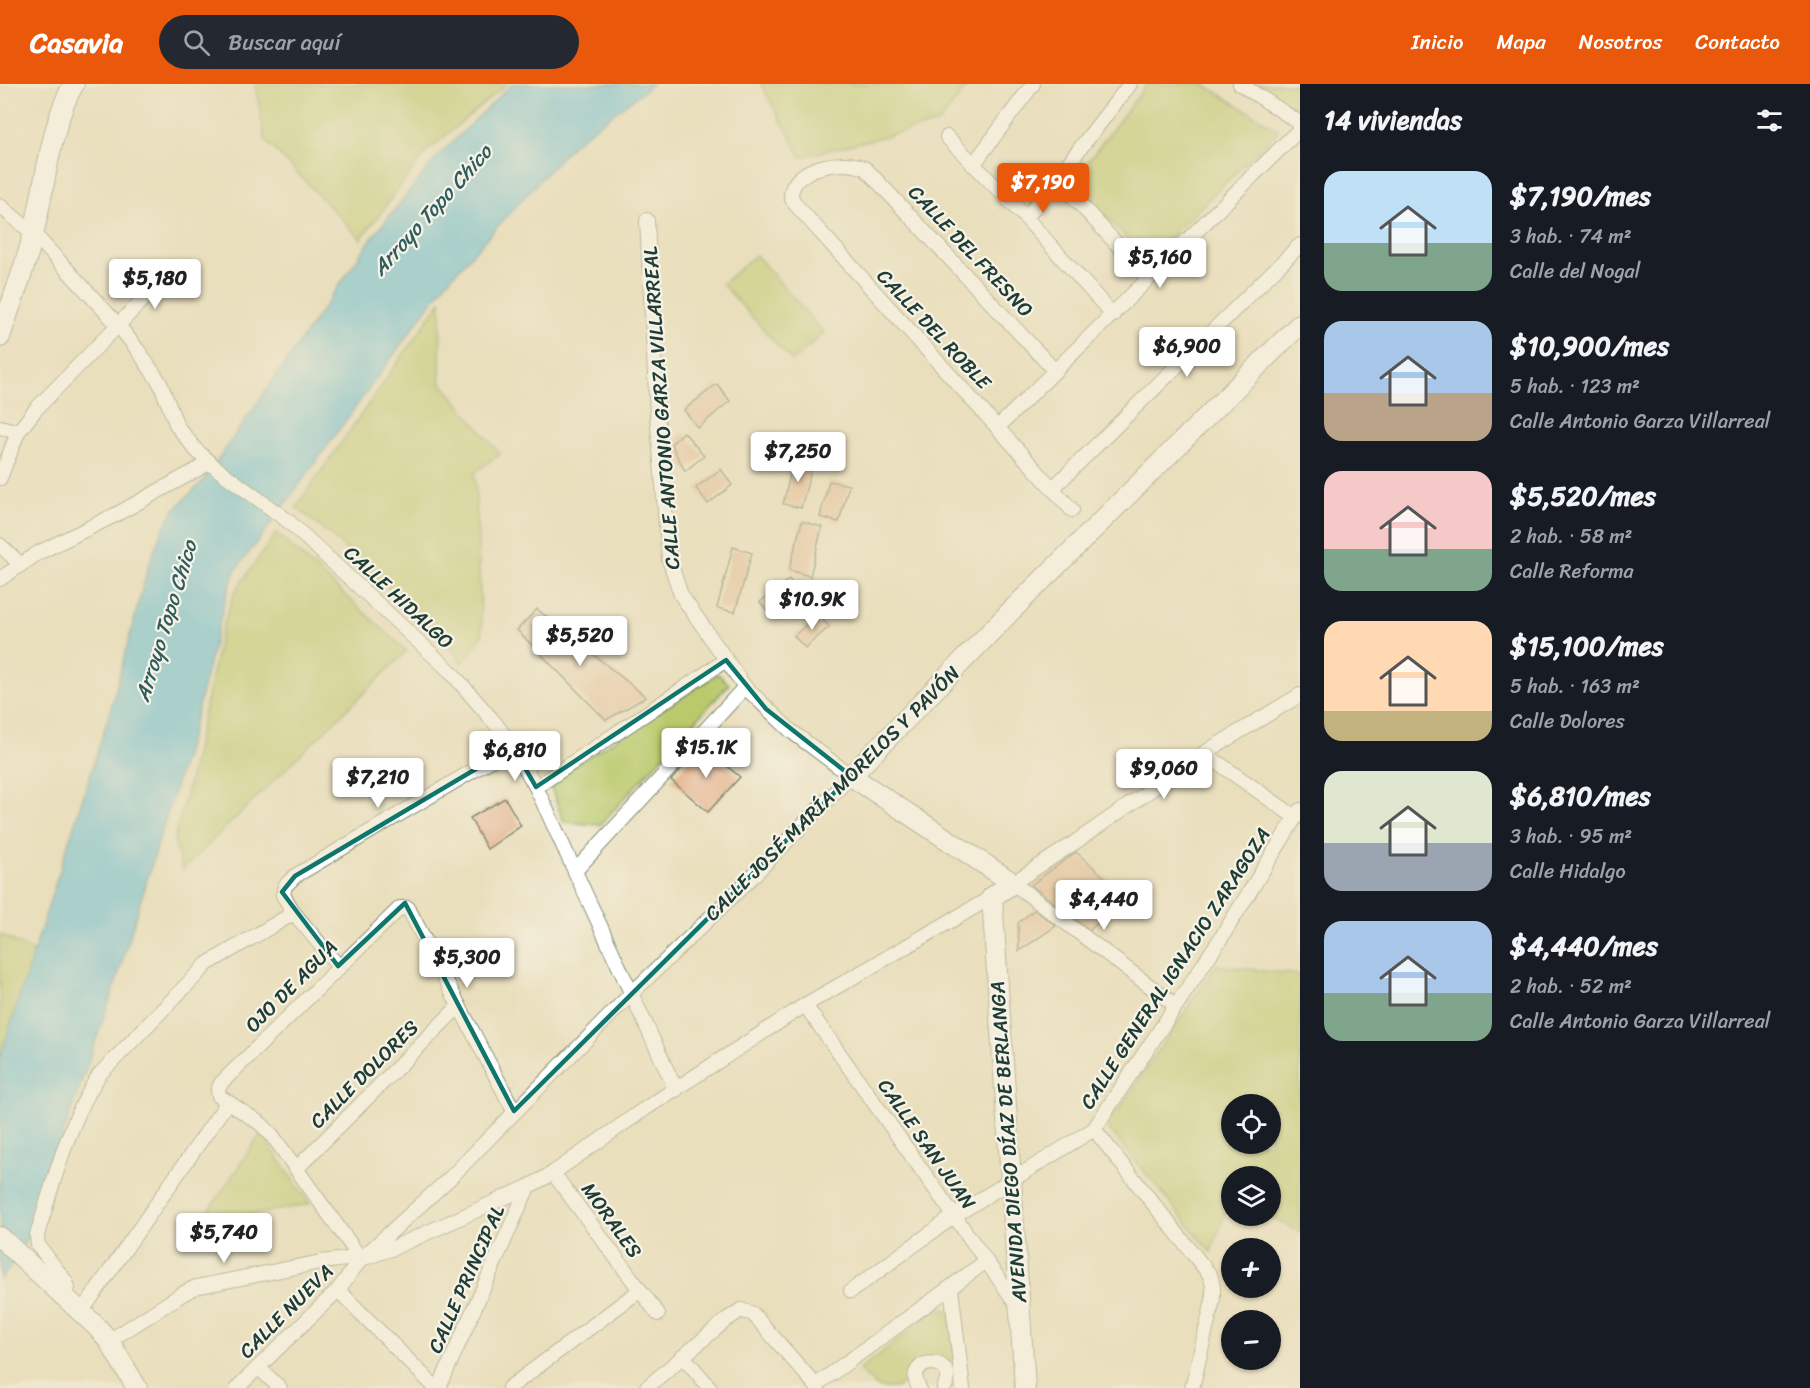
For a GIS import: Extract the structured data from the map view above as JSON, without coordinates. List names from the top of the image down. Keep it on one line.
{"streets":{"street":["CALLE DEL FRESNO","CALLE DEL ROBLE","CALLE ANTONIO GARZA VILLARREAL","CALLE HIDALGO","CALLE JOSÉ MARÍA MORELOS Y PAVÓN","CALLE GENERAL IGNACIO ZARAGOZA","OJO DE AGUA","CALLE DOLORES","AVENIDA DIEGO DÍAZ DE BERLANGA","CALLE SAN JUAN","MORALES","CALLE PRINCIPAL","CALLE NUEVA"]},"crossings":[["CALLE DEL FRESNO","CALLE DEL ROBLE"],["CALLE ANTONIO GARZA VILLARREAL","CALLE JOSÉ MARÍA MORELOS Y PAVÓN"],["CALLE ANTONIO GARZA VILLARREAL","CALLE GENERAL IGNACIO ZARAGOZA"],["CALLE HIDALGO","CALLE JOSÉ MARÍA MORELOS Y PAVÓN"],["CALLE JOSÉ MARÍA MORELOS Y PAVÓN","CALLE NUEVA"],["CALLE GENERAL IGNACIO ZARAGOZA","AVENIDA DIEGO DÍAZ DE BERLANGA"],["CALLE GENERAL IGNACIO ZARAGOZA","CALLE SAN JUAN"],["OJO DE AGUA","CALLE DOLORES"],["AVENIDA DIEGO DÍAZ DE BERLANGA","CALLE SAN JUAN"]],"water":["Arroyo Topo Chico"],"page":{"header":"Casavia","search":"Buscar aquí","nav":["Inicio","Mapa","Nosotros","Contacto"],"heading":"14 viviendas","list":[{"name":"$7,190/mes","note":"3 hab. · 74 m² · Calle del Nogal"},{"name":"$10,900/mes","note":"5 hab. · 123 m² · Calle Antonio Garza Villarreal"},{"name":"$5,520/mes","note":"2 hab. · 58 m² · Calle Reforma"},{"name":"$15,100/mes","note":"5 hab. · 163 m² · Calle Dolores"},{"name":"$6,810/mes","note":"3 hab. · 95 m² · Calle Hidalgo"},{"name":"$4,440/mes","note":"2 hab. · 52 m² · Calle Antonio Garza Villarreal"}],"price":["$7,190","$5,160","$5,180","$6,900","$7,250","$10.9K","$5,520","$15.1K","$6,810","$9,060","$7,210","$4,440","$5,300","$5,740"],"map_buttons":["+","−"]}}
